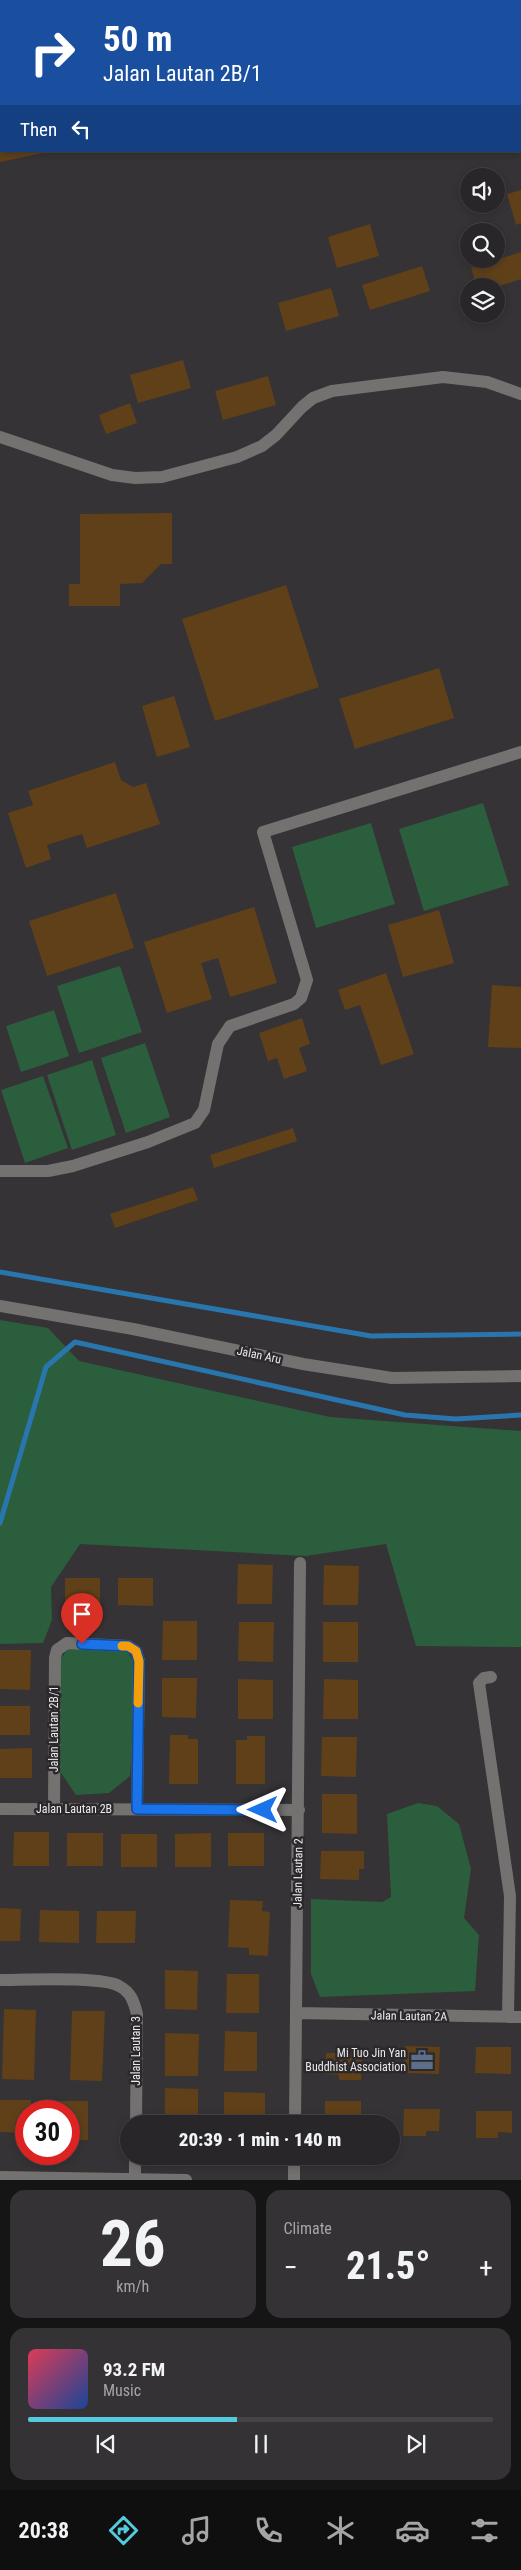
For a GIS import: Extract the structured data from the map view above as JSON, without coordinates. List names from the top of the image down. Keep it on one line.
{"streets":{"street":["Jalan Aru","Jalan Lautan 2B/1","Jalan Lautan 2B","Jalan Lautan 2","Jalan Lautan 2A","Jalan Lautan 3"]},"crossings":[["Jalan Lautan 2B/1","Jalan Lautan 2B"],["Jalan Lautan 2B","Jalan Lautan 2"],["Jalan Lautan 2","Jalan Lautan 2A"]],"places":{"office":["Mi Tuo Jin Yan Buddhist Association"]},"page":{"turn":["50 m","Jalan Lautan 2B/1"],"then":"Then","limit":"30","trip":"20:39 · 1 min · 140 m","tile":[["26","km/h"],"Climate"],"heat":["−","21.5°","+"],"song":["93.2 FM","Music"],"tabs":"20:38"}}
